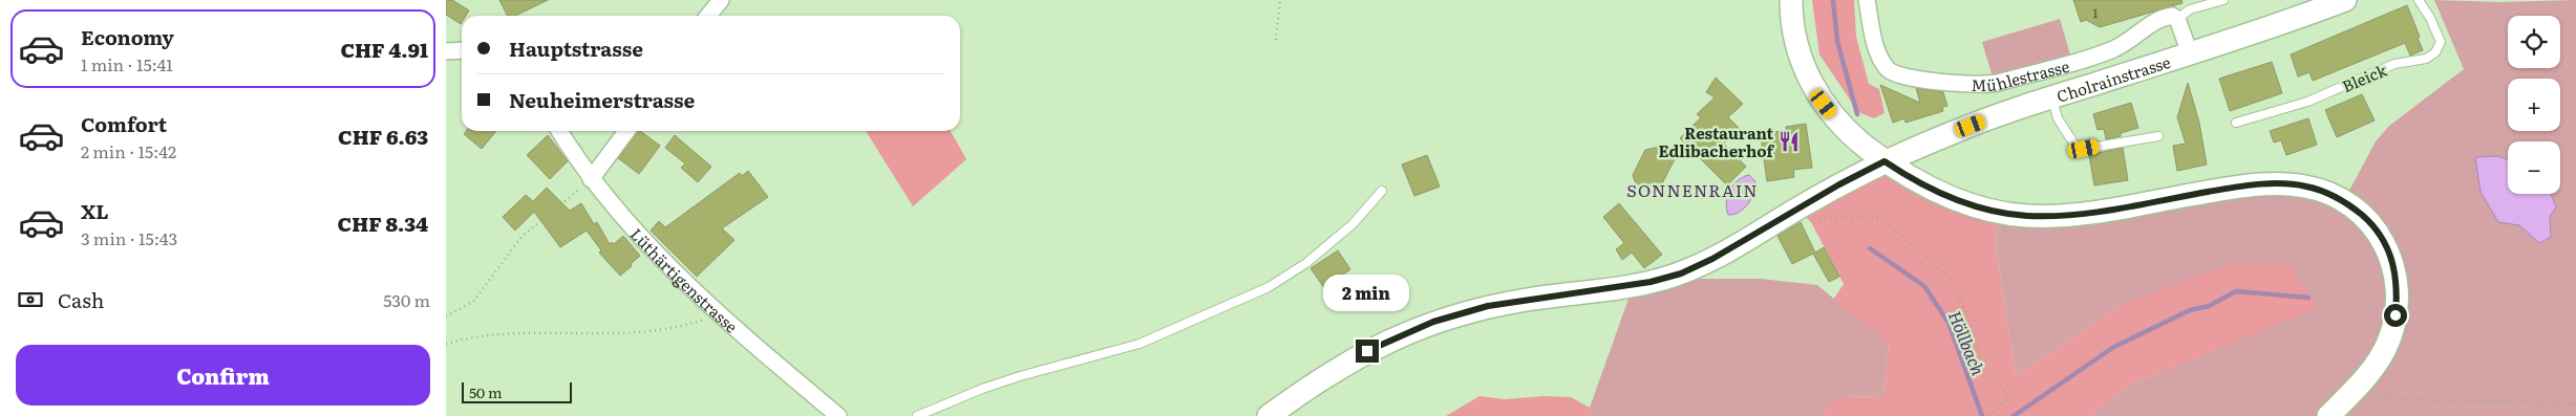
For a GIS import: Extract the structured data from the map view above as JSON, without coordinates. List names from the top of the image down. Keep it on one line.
{"streets":{"street":["Mühlestrasse","Cholrainstrasse","Lüthärtigenstrasse"],"lane":["Bleick"]},"districts":["SONNENRAIN"],"water":["Höllbach"],"places":{"restaurant":["Restaurant Edlibacherhof"]},"house_numbers":["1"],"scale_bar":"50 m","page":{"list":[{"name":"Economy","note":"1 min · 15:41","value":"CHF 4.91"},{"name":"Comfort","note":"2 min · 15:42","value":"CHF 6.63"},{"name":"XL","note":"3 min · 15:43","value":"CHF 8.34"}],"map_buttons":["+","−"],"banner":["Hauptstrasse","Neuheimerstrasse"],"pay":["Cash","530 m"],"bubble":"2 min","buttons":"Confirm","scale":"50 m"}}
